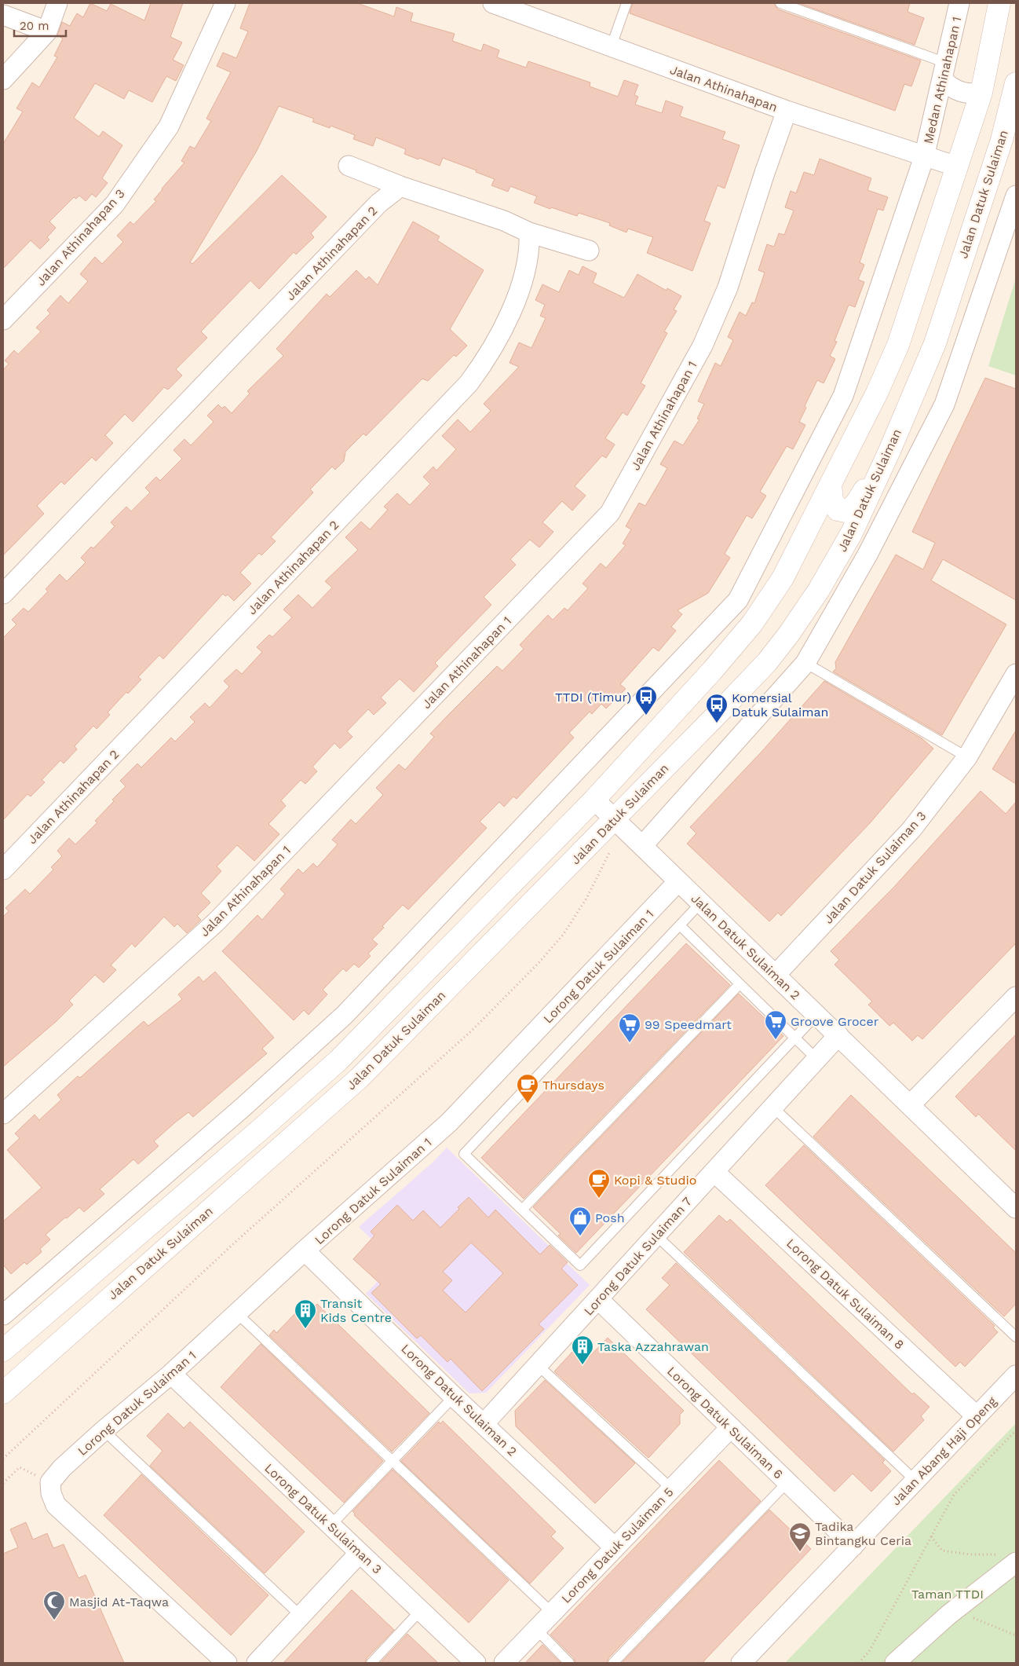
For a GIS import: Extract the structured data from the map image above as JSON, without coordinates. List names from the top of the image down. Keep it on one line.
{"streets":{"main road":["Jalan Datuk Sulaiman"],"street":["Medan Athinahapan 1","Jalan Athinahapan","Jalan Athinahapan 3","Jalan Athinahapan 2","Jalan Athinahapan 1","Jalan Datuk Sulaiman 3","Jalan Datuk Sulaiman 2","Lorong Datuk Sulaiman 1","Lorong Datuk Sulaiman 7","Lorong Datuk Sulaiman 8","Lorong Datuk Sulaiman 2","Lorong Datuk Sulaiman 6","Jalan Abang Haji Openg","Lorong Datuk Sulaiman 3","Lorong Datuk Sulaiman 5"]},"crossings":[["Medan Athinahapan 1","Jalan Athinahapan"],["Jalan Athinahapan","Jalan Datuk Sulaiman"],["Jalan Athinahapan","Jalan Athinahapan 1"],["Jalan Datuk Sulaiman","Jalan Datuk Sulaiman 2"],["Jalan Datuk Sulaiman 3","Jalan Datuk Sulaiman 2"],["Jalan Datuk Sulaiman 2","Lorong Datuk Sulaiman 1"],["Jalan Datuk Sulaiman 2","Lorong Datuk Sulaiman 7"],["Lorong Datuk Sulaiman 1","Lorong Datuk Sulaiman 2"],["Lorong Datuk Sulaiman 1","Lorong Datuk Sulaiman 3"],["Lorong Datuk Sulaiman 7","Lorong Datuk Sulaiman 8"],["Lorong Datuk Sulaiman 7","Lorong Datuk Sulaiman 2"],["Lorong Datuk Sulaiman 7","Lorong Datuk Sulaiman 6"],["Lorong Datuk Sulaiman 8","Jalan Abang Haji Openg"],["Lorong Datuk Sulaiman 2","Lorong Datuk Sulaiman 5"],["Lorong Datuk Sulaiman 6","Jalan Abang Haji Openg"],["Lorong Datuk Sulaiman 6","Lorong Datuk Sulaiman 5"]],"parks":["Taman TTDI"],"places":{"bus stop":["TTDI (Timur)","Komersial Datuk Sulaiman"],"supermarket":["Groove Grocer","99 Speedmart"],"cafe":["Thursdays","Kopi & Studio"],"shop":["Posh"],"building":["Transit Kids Centre","Taska Azzahrawan"],"school or university":["Tadika Bintangku Ceria"],"mosque":["Masjid At-Taqwa"]},"scale_bar":"20 m"}
